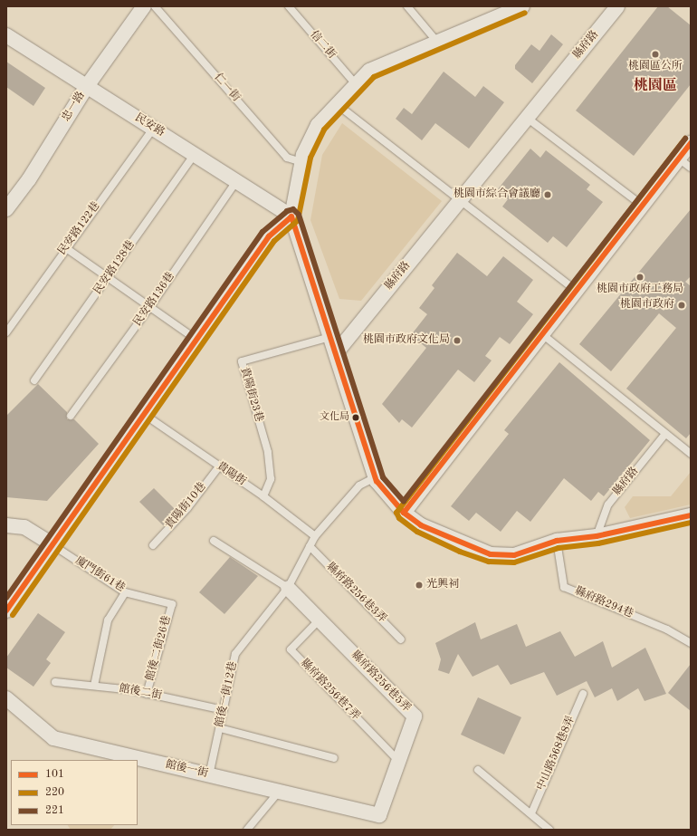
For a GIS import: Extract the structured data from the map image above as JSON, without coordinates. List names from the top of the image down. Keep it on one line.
{"streets":{"street":["縣府路","忠一路","民安路","縣府路256巷5弄","館後一街"],"lane":["信二街","仁一街","民安路122巷","民安路128巷","民安路136巷","貴陽街23巷","貴陽街","貴陽街10巷","廈門街61巷","縣府路256巷3弄","縣府路294巷","館後二街26巷","縣府路256巷7弄","館後二街","館後一街12巷","中山路568巷8弄"]},"crossings":[["忠一路","民安路"],["民安路","民安路122巷"],["民安路","民安路128巷"],["民安路","民安路136巷"],["貴陽街23巷","貴陽街"],["貴陽街","貴陽街10巷"],["貴陽街","館後一街12巷"],["廈門街61巷","館後二街26巷"],["縣府路256巷3弄","館後一街12巷"],["館後二街26巷","館後二街"],["縣府路256巷5弄","縣府路256巷7弄"],["縣府路256巷5弄","館後一街12巷"],["縣府路256巷5弄","館後一街"],["館後二街","館後一街12巷"],["館後一街12巷","館後一街"]],"districts":["桃園區"],"places":["桃園區公所","桃園市綜合會議廳","桃園市政府工務局","桃園市政府","桃園市政府文化局","文化局","光興祠"],"lines":["transit line 220","transit line 221","transit line 101"],"legend":["101","220","221"]}
